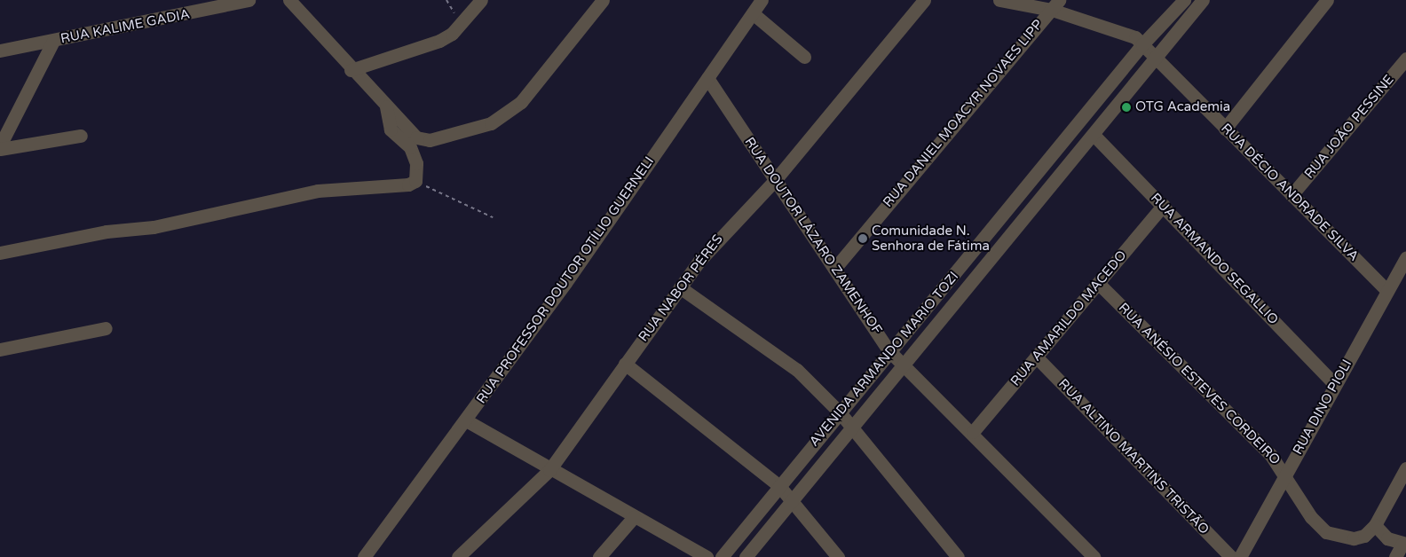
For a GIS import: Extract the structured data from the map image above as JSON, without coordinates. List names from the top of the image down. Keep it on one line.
{"streets":{"street":["RUA KALIME GADIA","RUA DANIEL MOACYR NOVAES LIPP","RUA JOÃO PESSINE","RUA DÉCIO ANDRADE SILVA","RUA DOUTOR LÁZARO ZAMENHOF","RUA ARMANDO SEGALLIO","RUA PROFESSOR DOUTOR OTÍLIO GUERNELI","RUA NABOR PÉRES","RUA AMARILDO MACEDO","AVENIDA ARMANDO MARIO TOZI","RUA ANÉSIO ESTEVES CORDEIRO","RUA DINO PIOLI","RUA ALTINO MARTINS TRISTÃO"]},"crossings":[["RUA DANIEL MOACYR NOVAES LIPP","RUA DOUTOR LÁZARO ZAMENHOF"],["RUA JOÃO PESSINE","RUA DÉCIO ANDRADE SILVA"],["RUA DÉCIO ANDRADE SILVA","AVENIDA ARMANDO MARIO TOZI"],["RUA DÉCIO ANDRADE SILVA","RUA DINO PIOLI"],["RUA DOUTOR LÁZARO ZAMENHOF","RUA PROFESSOR DOUTOR OTÍLIO GUERNELI"],["RUA DOUTOR LÁZARO ZAMENHOF","RUA NABOR PÉRES"],["RUA DOUTOR LÁZARO ZAMENHOF","RUA AMARILDO MACEDO"],["RUA DOUTOR LÁZARO ZAMENHOF","AVENIDA ARMANDO MARIO TOZI"],["RUA ARMANDO SEGALLIO","RUA AMARILDO MACEDO"],["RUA ARMANDO SEGALLIO","AVENIDA ARMANDO MARIO TOZI"],["RUA ARMANDO SEGALLIO","RUA DINO PIOLI"],["RUA AMARILDO MACEDO","RUA ANÉSIO ESTEVES CORDEIRO"],["RUA AMARILDO MACEDO","RUA ALTINO MARTINS TRISTÃO"],["RUA ANÉSIO ESTEVES CORDEIRO","RUA DINO PIOLI"]],"places":["OTG Academia","Comunidade N. Senhora de Fátima"]}
